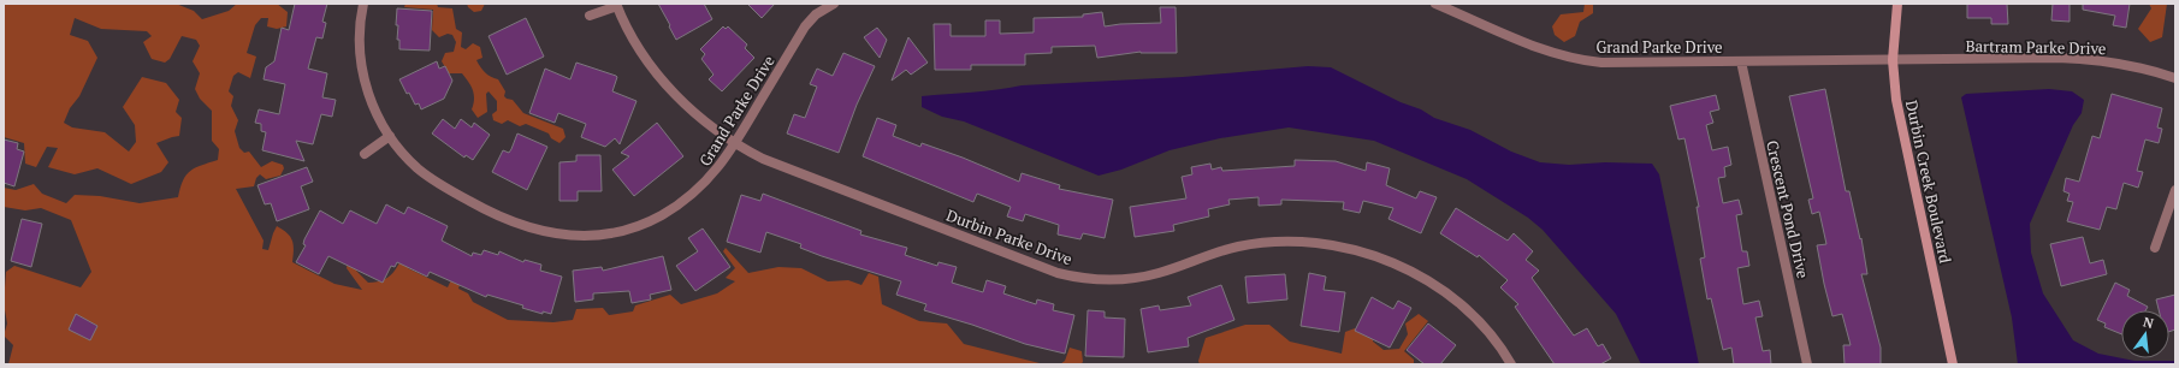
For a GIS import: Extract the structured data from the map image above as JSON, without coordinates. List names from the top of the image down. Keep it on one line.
{"streets":{"street":["Grand Parke Drive","Bartram Parke Drive","Durbin Creek Boulevard","Crescent Pond Drive","Durbin Parke Drive"]},"crossings":[["Grand Parke Drive","Bartram Parke Drive"],["Grand Parke Drive","Durbin Creek Boulevard"],["Grand Parke Drive","Crescent Pond Drive"],["Grand Parke Drive","Durbin Parke Drive"],["Bartram Parke Drive","Durbin Creek Boulevard"]],"north":"top"}
